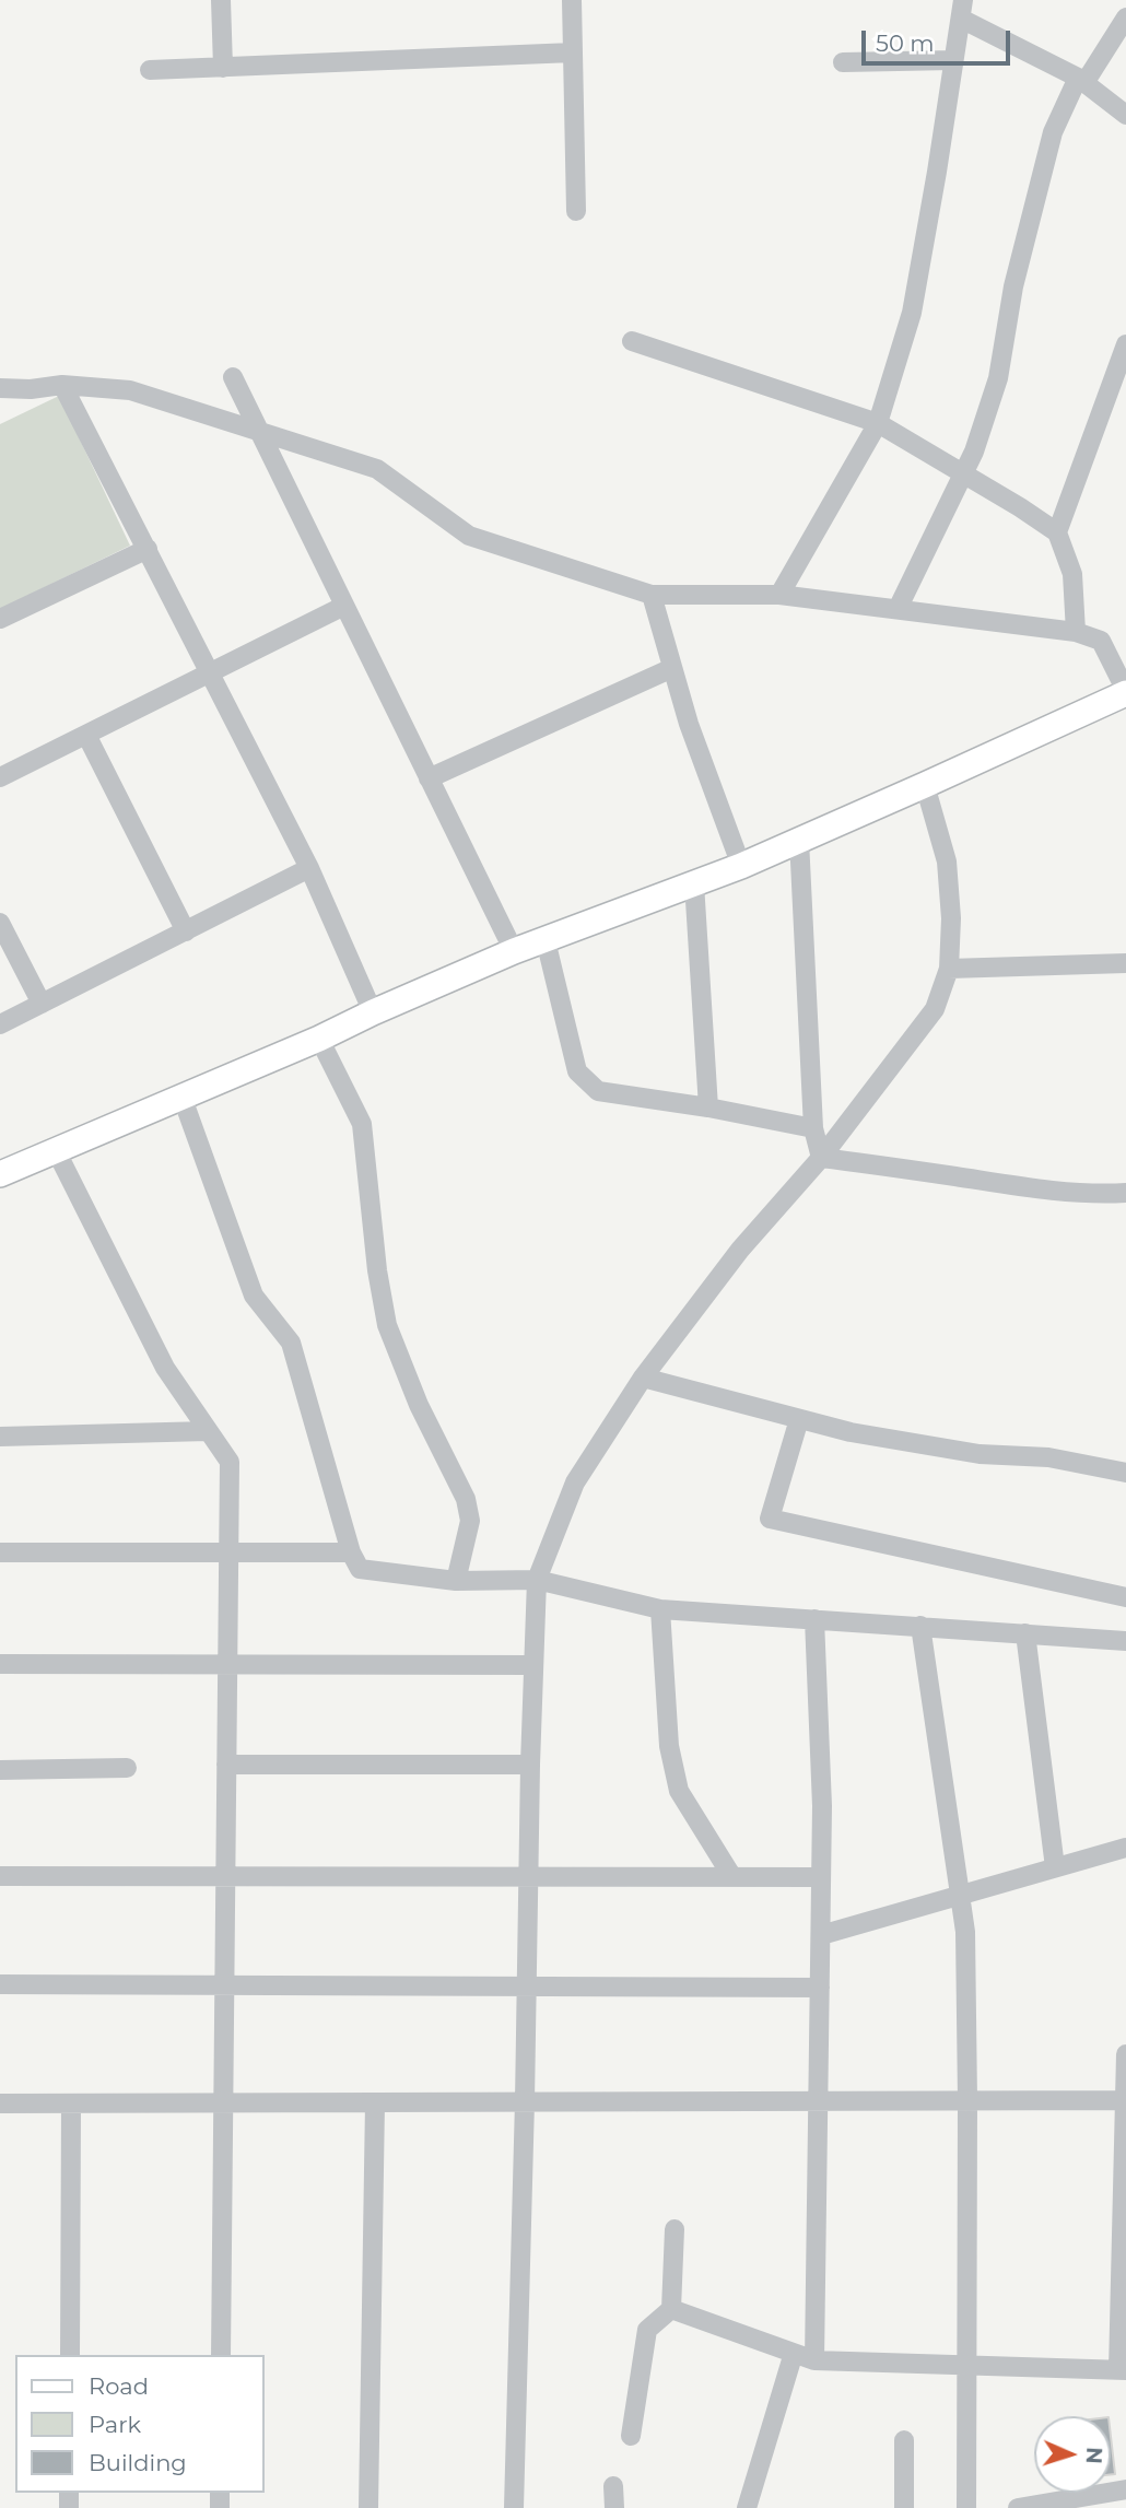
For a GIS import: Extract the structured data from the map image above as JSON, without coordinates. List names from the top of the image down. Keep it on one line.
{"legend":["Road","Park","Building"],"scale_bar":"50 m","north":"right"}
